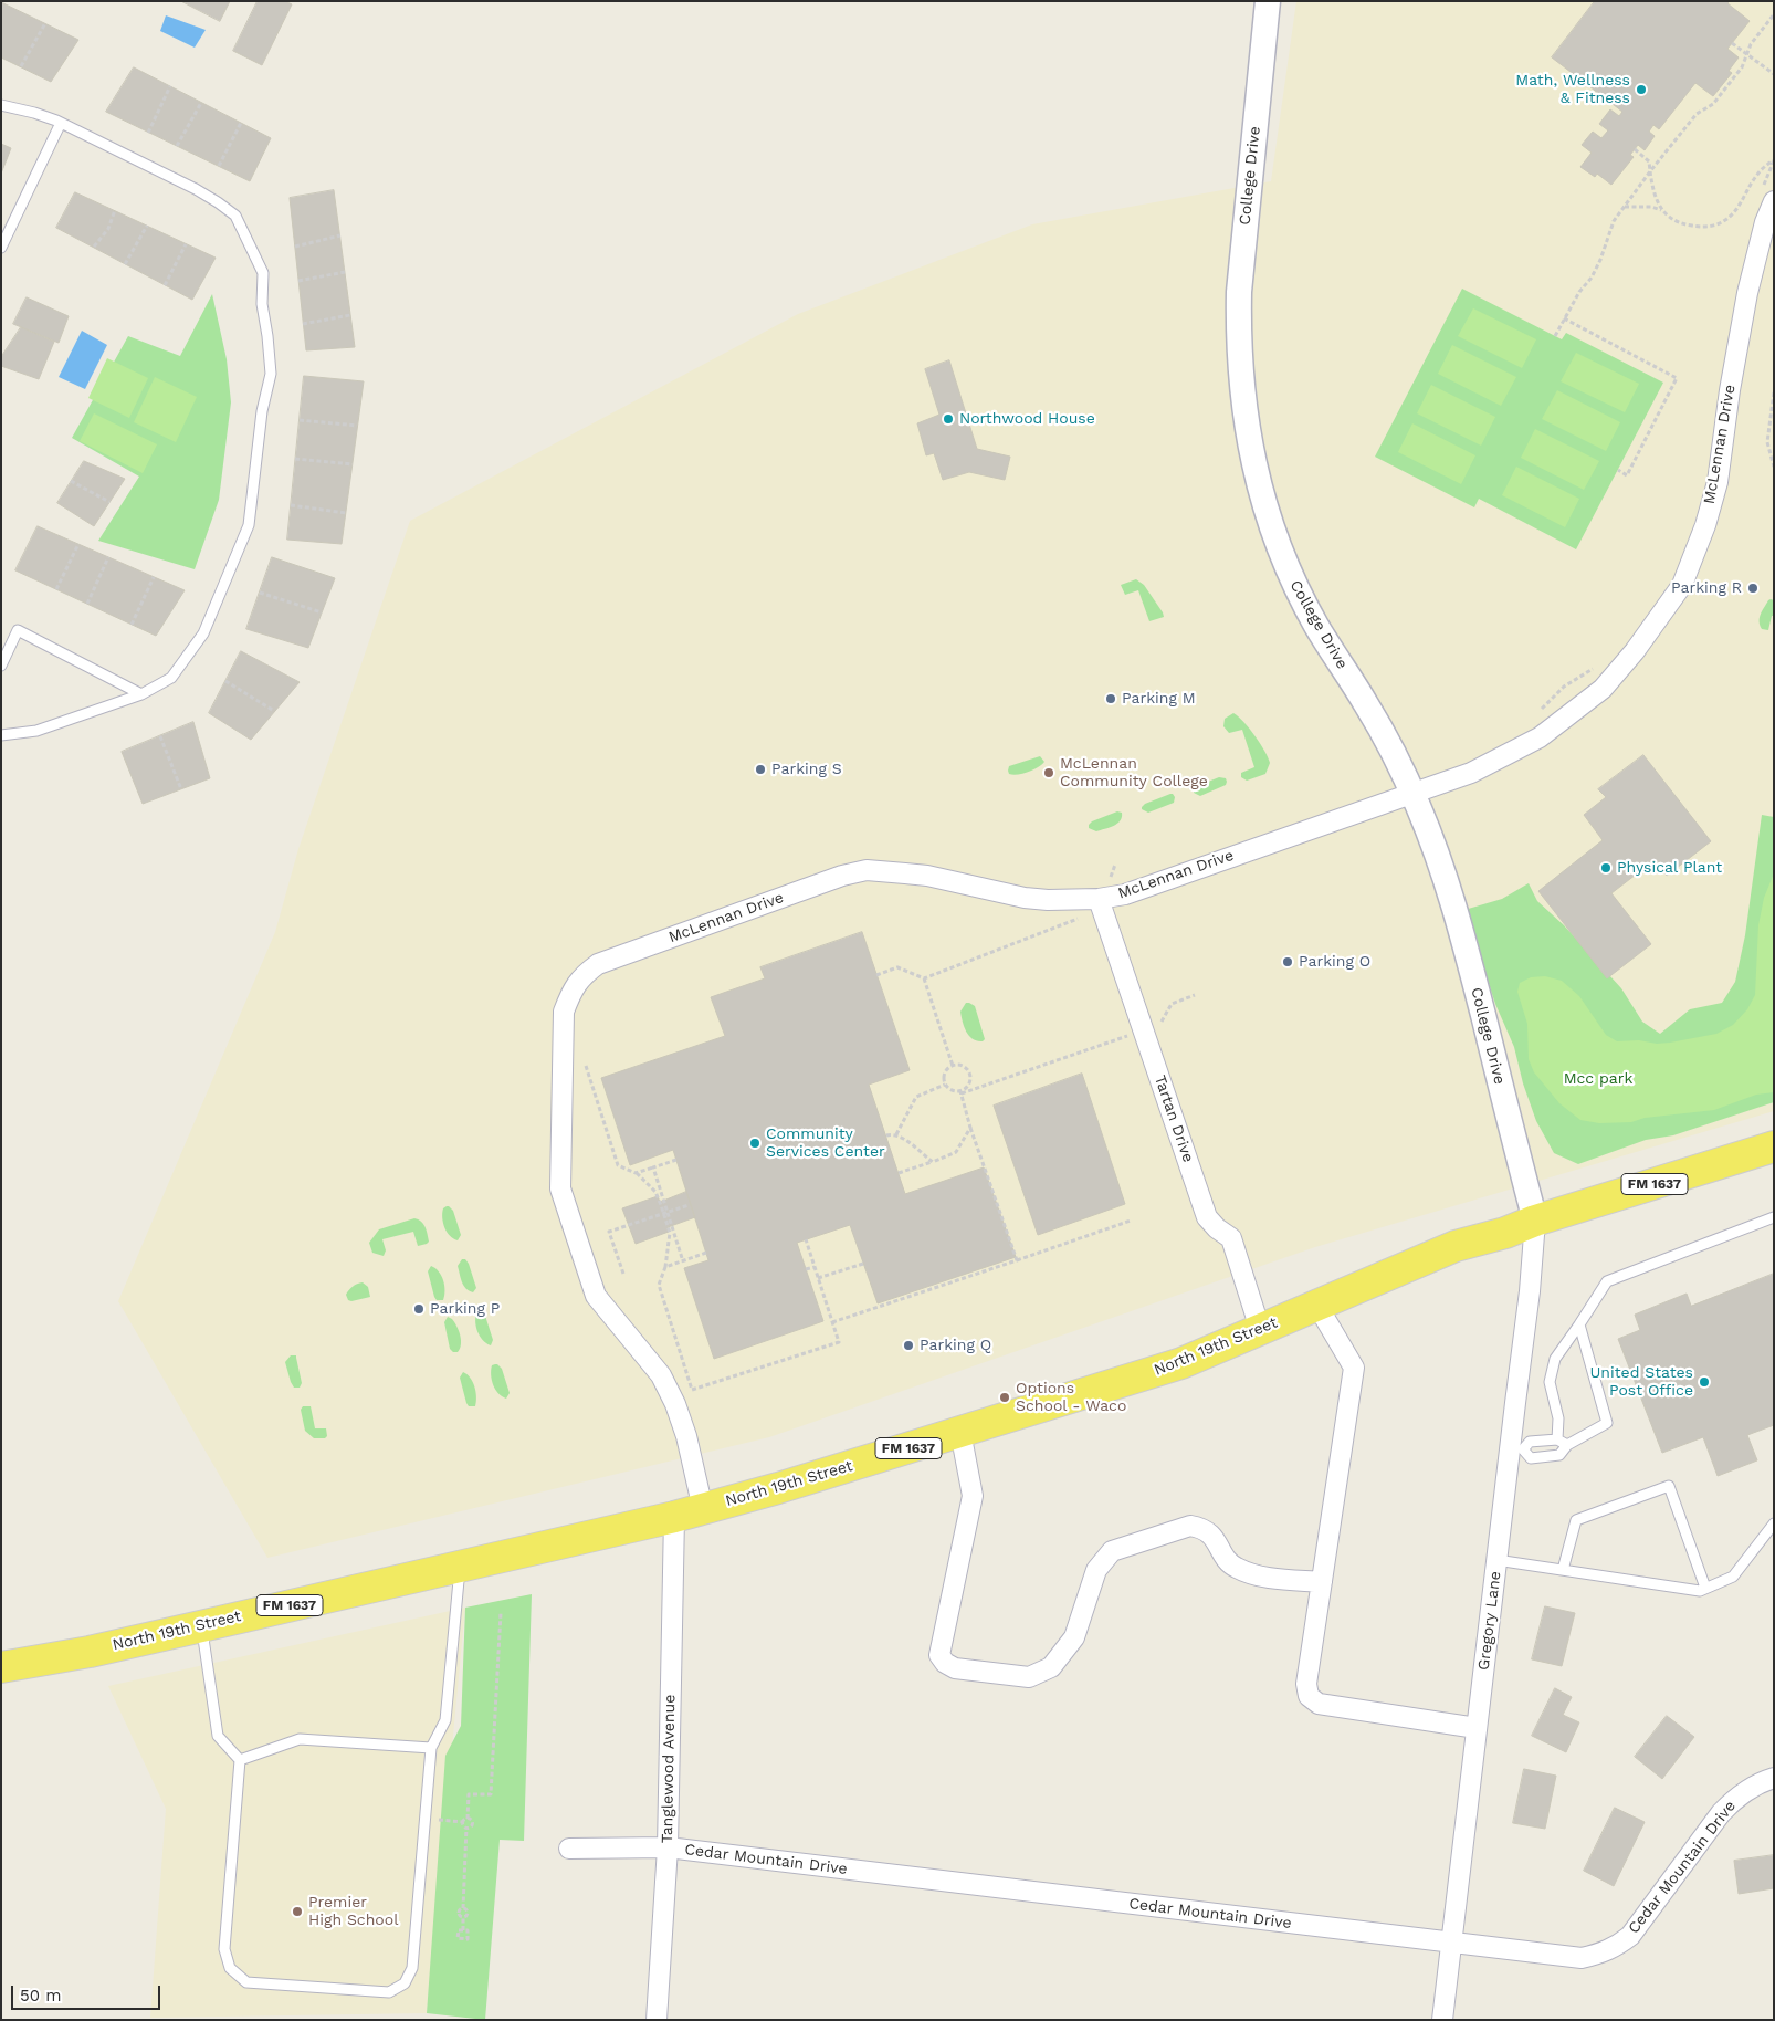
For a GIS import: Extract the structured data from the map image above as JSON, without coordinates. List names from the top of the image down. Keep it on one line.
{"streets":{"main road":["FM 1637","North 19th Street"],"street":["College Drive","McLennan Drive","Tartan Drive","Gregory Lane","Tanglewood Avenue","Cedar Mountain Drive"]},"crossings":[["College Drive","McLennan Drive"],["College Drive","North 19th Street"],["College Drive","Gregory Lane"],["McLennan Drive","Tartan Drive"],["McLennan Drive","North 19th Street"],["Tartan Drive","North 19th Street"],["North 19th Street","Gregory Lane"],["North 19th Street","Tanglewood Avenue"],["Gregory Lane","Cedar Mountain Drive"],["Tanglewood Avenue","Cedar Mountain Drive"]],"parks":["Mcc park"],"places":["Math, Wellness & Fitness","Northwood House","Parking R","Parking M","Parking S","McLennan Community College","Physical Plant","Parking O","Community Services Center","Parking P","Parking Q","United States Post Office","Options School - Waco","Premier High School"],"scale_bar":"50 m"}
